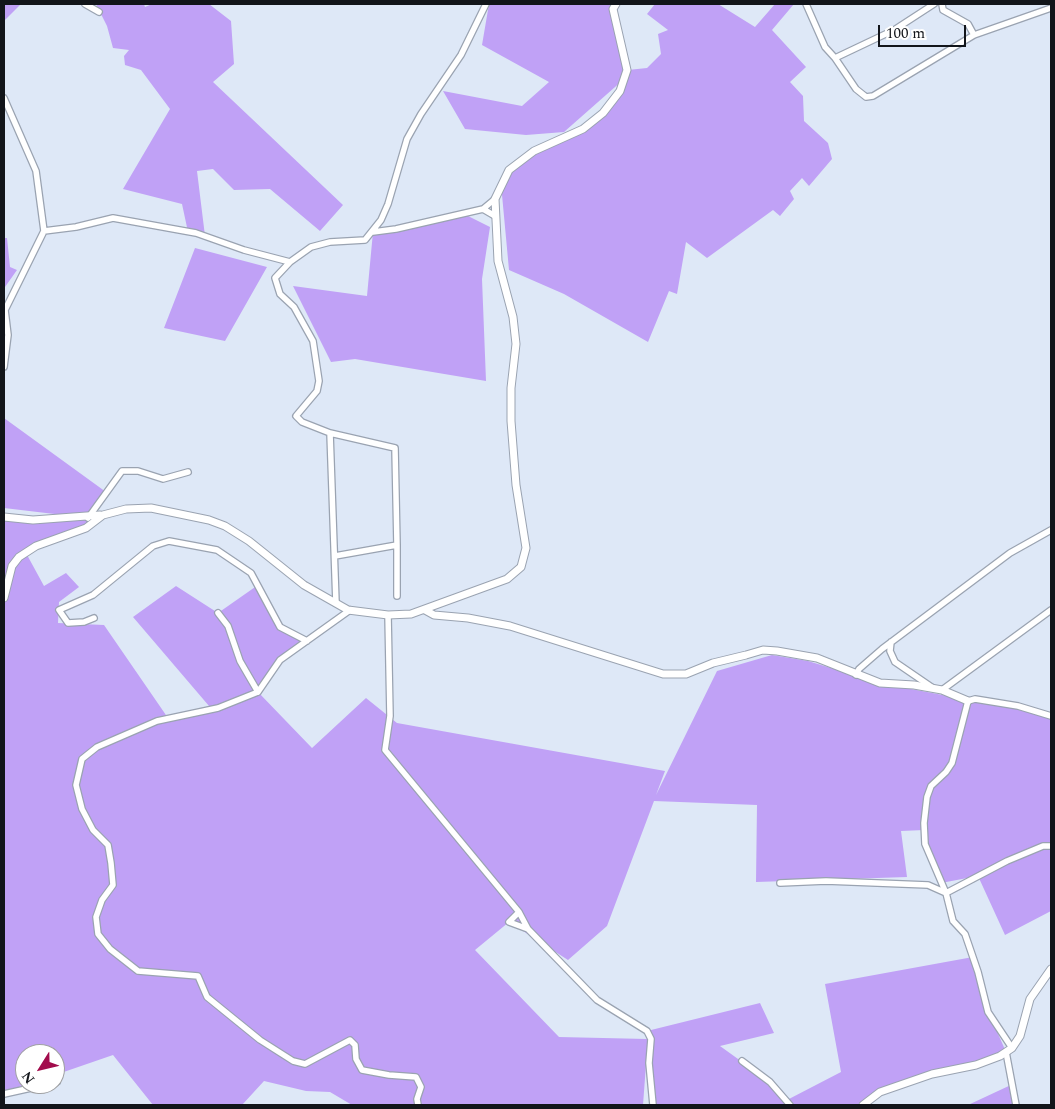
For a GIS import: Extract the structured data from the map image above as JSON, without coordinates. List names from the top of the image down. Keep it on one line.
{"scale_bar":"100 m","north":"bottom left"}
